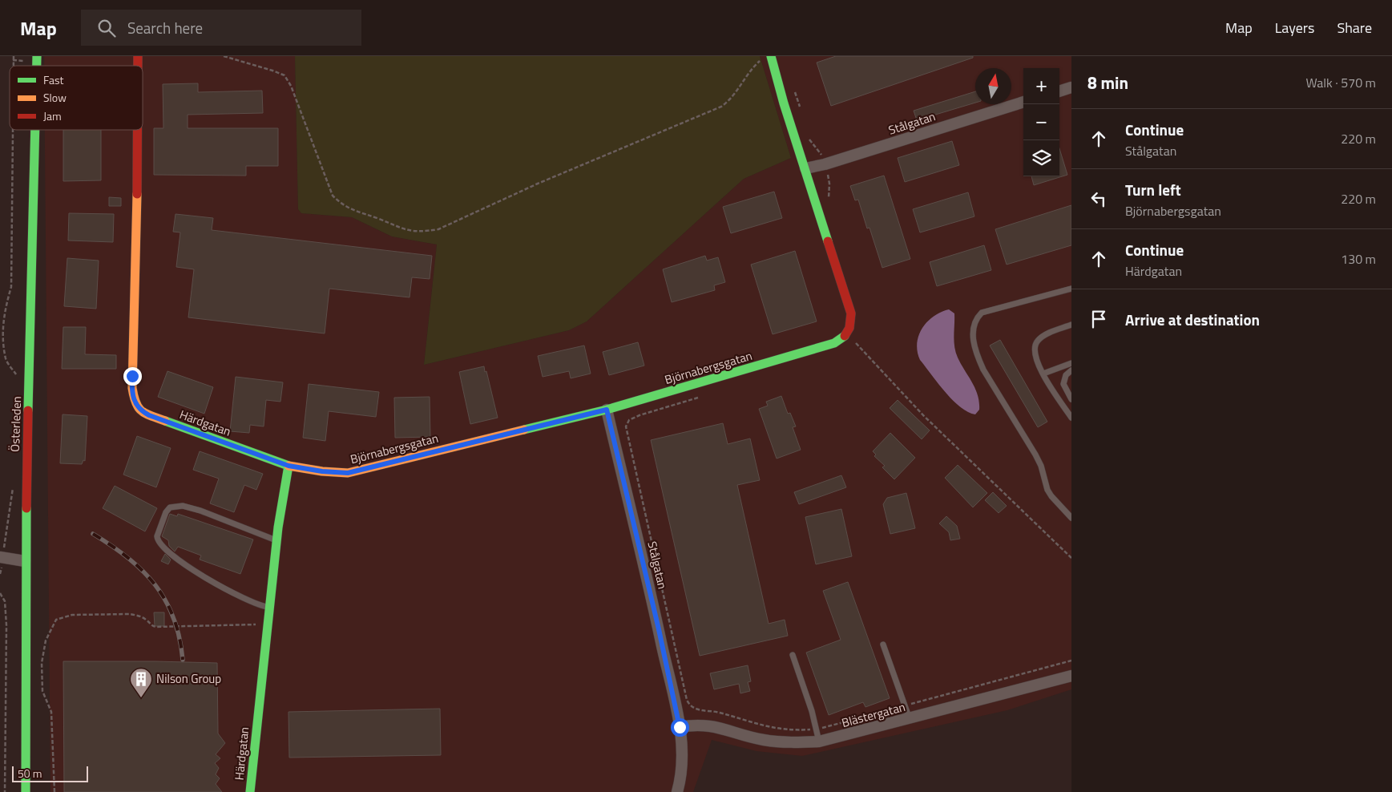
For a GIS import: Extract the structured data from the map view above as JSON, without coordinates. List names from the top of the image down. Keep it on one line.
{"streets":{"street":["Stålgatan","Björnabergsgatan","Härdgatan","Österleden","Blästergatan"]},"crossings":[["Stålgatan","Björnabergsgatan"],["Stålgatan","Blästergatan"],["Björnabergsgatan","Härdgatan"]],"places":{"building":["Nilson Group"]},"legend":["Fast","Slow","Jam"],"scale_bar":"50 m","north":"top","page":{"header":"Map","search":"Search here","nav":["Map","Layers","Share"],"heading":["8 min","Walk · 570 m"],"map_buttons":["+","−"],"list":[["Continue","Stålgatan","220 m"],["Turn left","Björnabergsgatan","220 m"],["Continue","Härdgatan","130 m"],"Arrive at destination"],"scale":"50 m"}}
